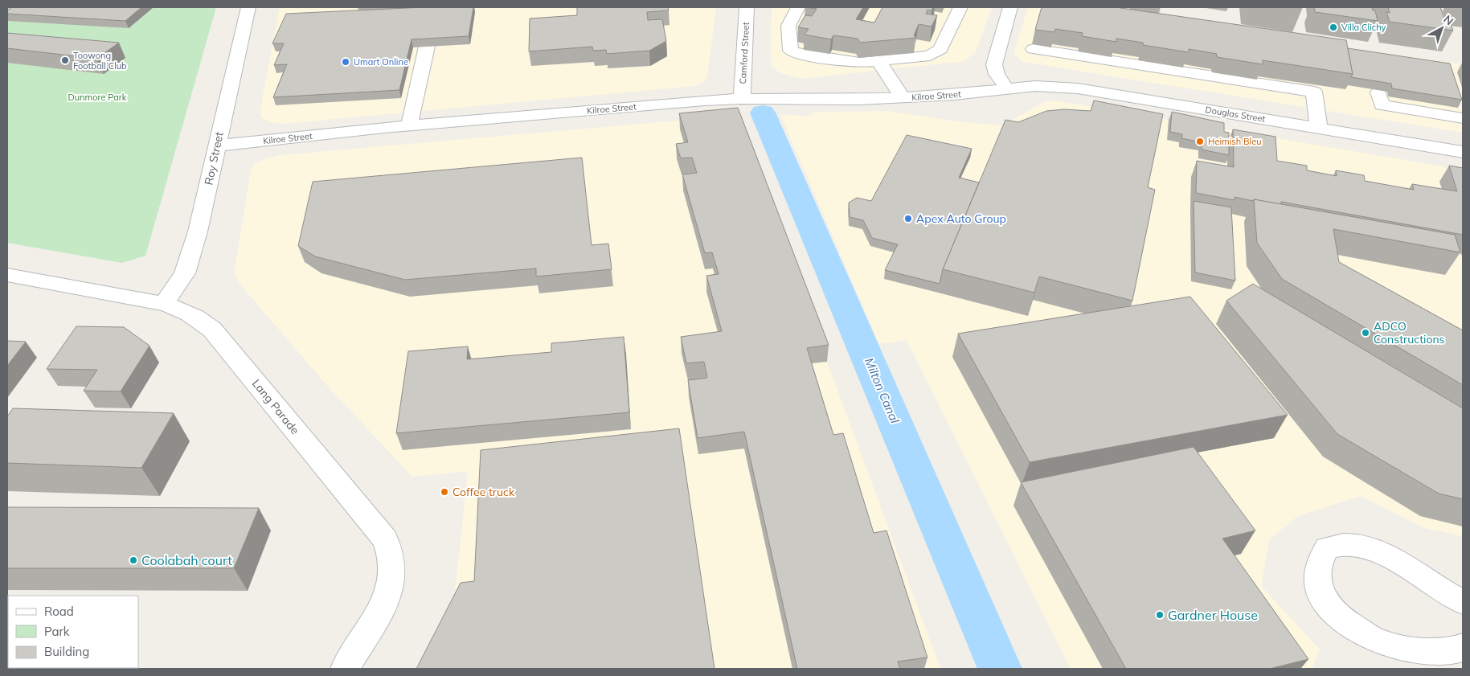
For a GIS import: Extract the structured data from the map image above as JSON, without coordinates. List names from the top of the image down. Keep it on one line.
{"streets":{"street":["Camford Street","Kilroe Street","Douglas Street","Roy Street","Lang Parade"]},"crossings":[["Camford Street","Kilroe Street"],["Kilroe Street","Douglas Street"],["Kilroe Street","Roy Street"],["Roy Street","Lang Parade"]],"water":["Milton Canal"],"parks":["Dunmore Park"],"places":["Villa Clichy","Toowong Football Club","Umart Online","Heimish Bleu","Apex Auto Group","ADCO Constructions","Coffee truck","Coolabah court","Gardner House"],"legend":["Road","Park","Building"],"north":"top right"}
